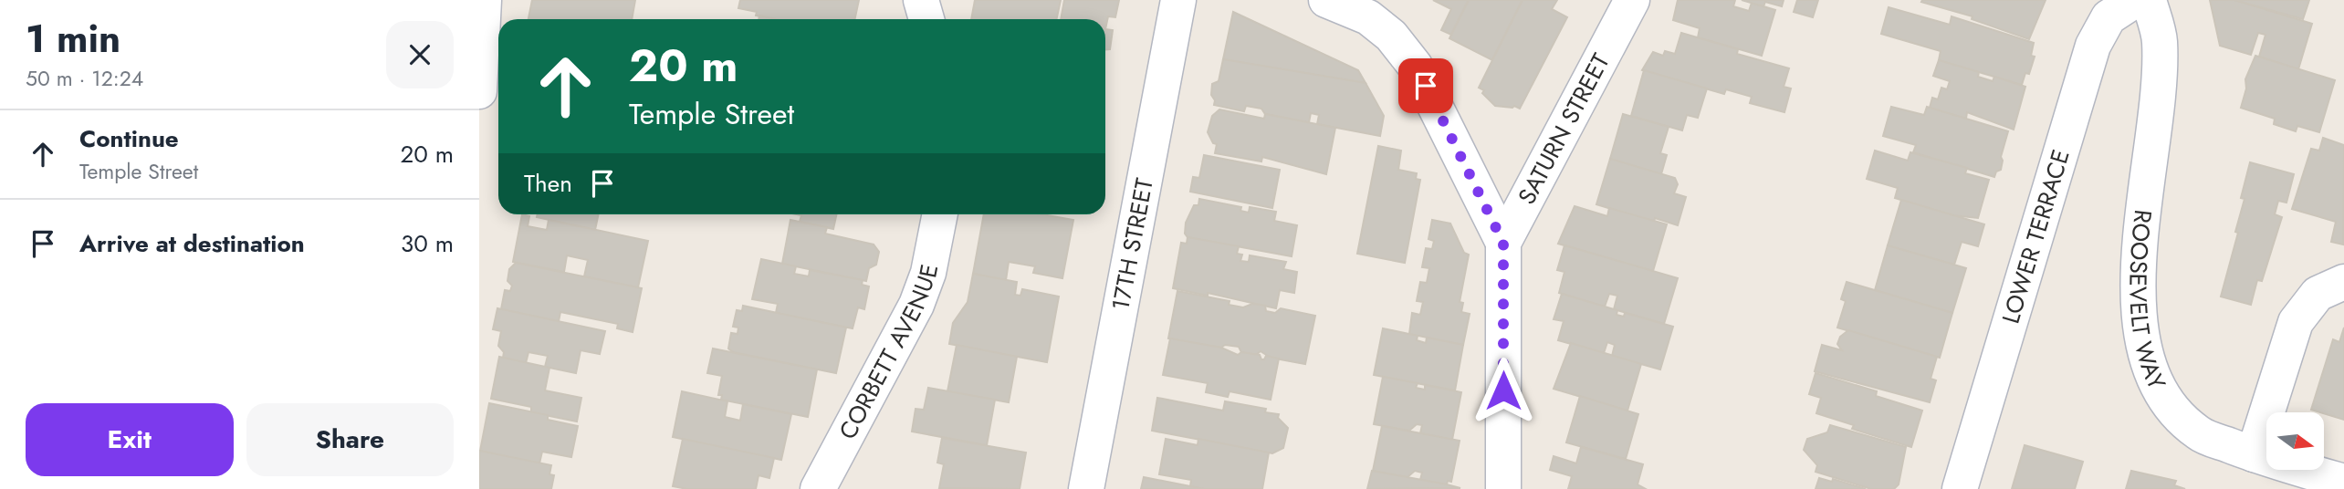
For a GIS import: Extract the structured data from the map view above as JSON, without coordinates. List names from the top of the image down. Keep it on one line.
{"streets":{"street":["SATURN STREET","LOWER TERRACE","17TH STREET","ROOSEVELT WAY","CORBETT AVENUE"]},"north":"right","page":{"heading":["1 min","50 m · 12:24"],"turn":["20 m","Temple Street"],"list":[{"name":"Continue","note":"Temple Street","value":"20 m"},{"name":"Arrive at destination","value":"30 m"}],"then":"Then","buttons":["Exit","Share"]}}
